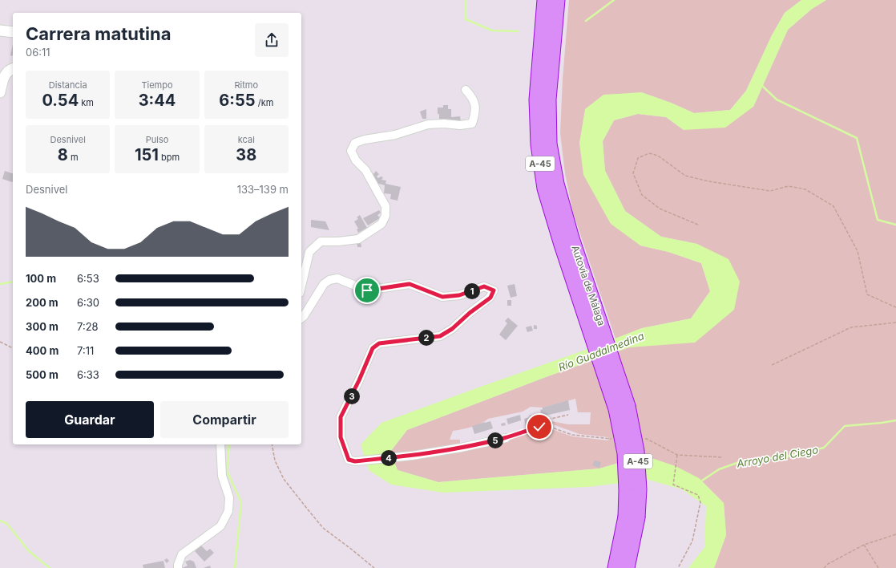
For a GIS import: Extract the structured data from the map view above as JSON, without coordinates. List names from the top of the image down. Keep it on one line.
{"streets":{"highway":["A-45","Autovía de Málaga"]},"water":["Río Guadalmedina","Arroyo del Ciego"],"page":{"heading":["Carrera matutina","06:11"],"stats":[["Distancia","0.54 km"],["Tiempo","3:44"],["Ritmo","6:55 /km"],["Desnivel","8 m"],["Pulso","151 bpm"],["kcal","38"]],"chart":["Desnivel","133–139 m"],"list":[{"name":"100 m","note":"6:53"},{"name":"200 m","note":"6:30"},{"name":"300 m","note":"7:28"},{"name":"400 m","note":"7:11"},{"name":"500 m","note":"6:33"}],"pins":["1","2","3","5","4"],"buttons":["Guardar","Compartir"]}}
